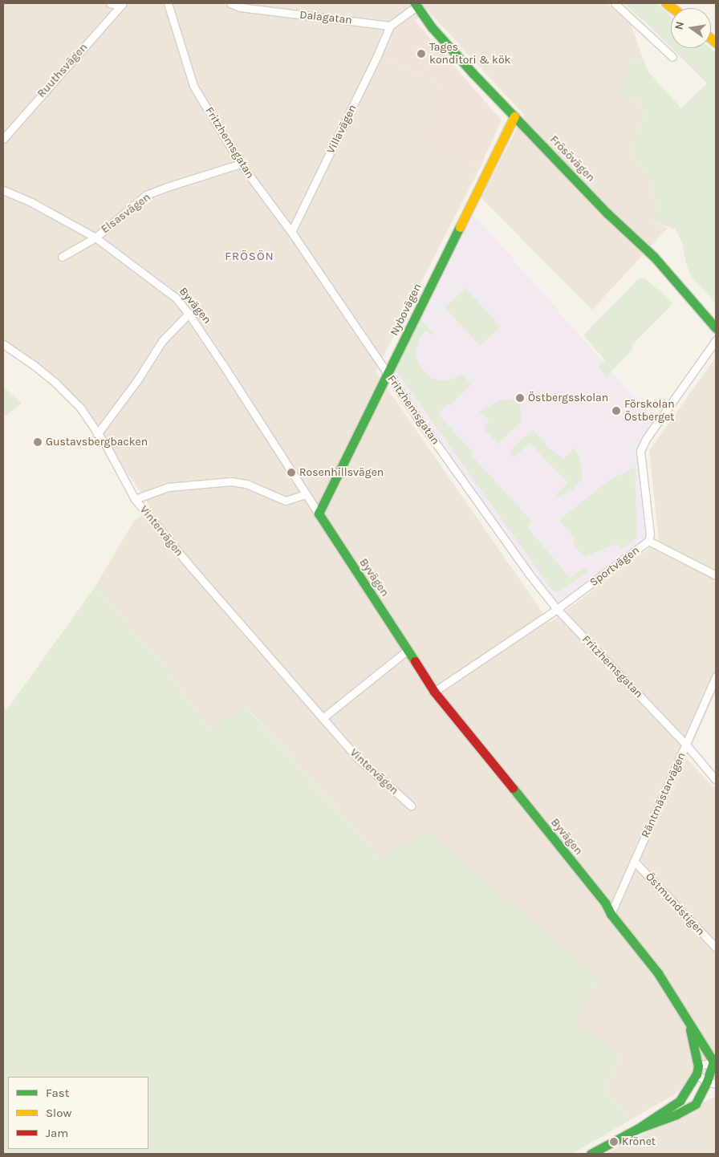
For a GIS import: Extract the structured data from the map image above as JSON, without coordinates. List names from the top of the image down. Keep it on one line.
{"streets":{"street":["Dalagatan","Ruuthsvägen","Villavägen","Fritzhemsgatan","Frösövägen","Elsasvägen","Byvägen","Nybovägen","Vintervägen","Sportvägen","Räntmästarvägen","Östmundstigen"]},"crossings":[["Dalagatan","Villavägen"],["Villavägen","Fritzhemsgatan"],["Fritzhemsgatan","Elsasvägen"],["Fritzhemsgatan","Nybovägen"],["Fritzhemsgatan","Sportvägen"],["Fritzhemsgatan","Räntmästarvägen"],["Frösövägen","Nybovägen"],["Elsasvägen","Byvägen"],["Byvägen","Nybovägen"],["Byvägen","Sportvägen"],["Byvägen","Räntmästarvägen"],["Räntmästarvägen","Östmundstigen"]],"districts":["FRÖSÖN"],"places":["Tages konditori & kök","Östbergsskolan","Förskolan Östberget","Gustavsbergbacken","Rosenhillsvägen","Krönet"],"legend":["Fast","Slow","Jam"],"north":"left"}
